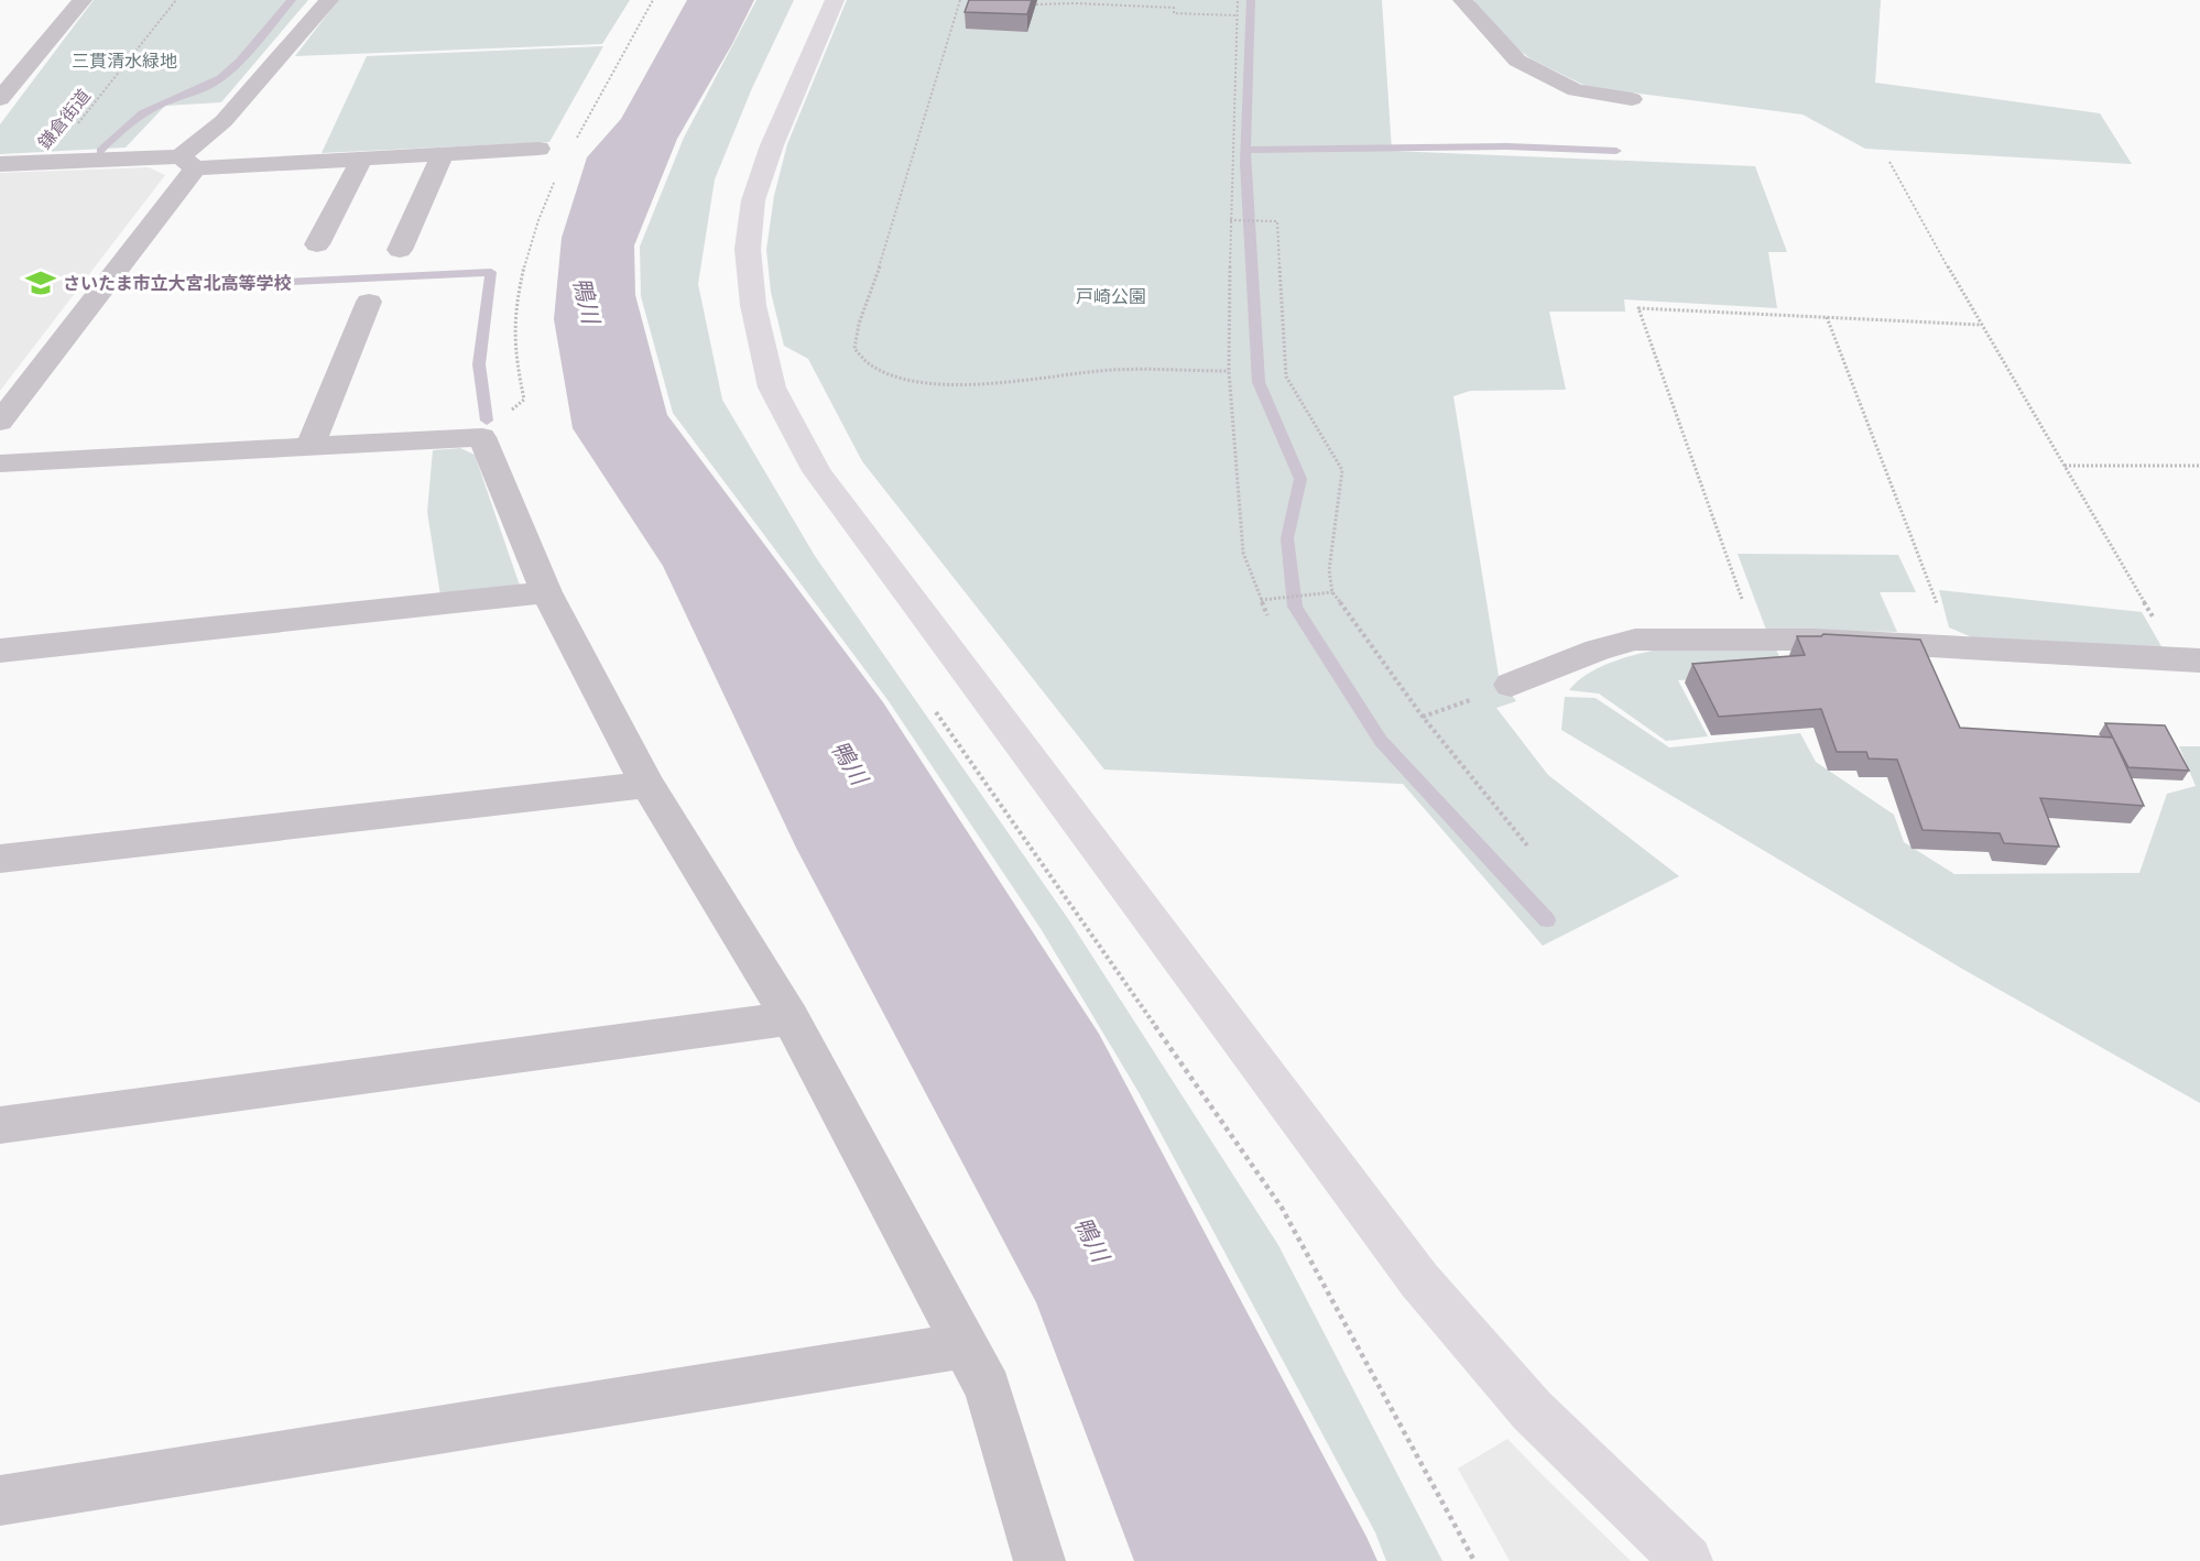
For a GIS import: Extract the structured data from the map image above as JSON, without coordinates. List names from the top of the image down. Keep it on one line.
{"streets":{"path":["鎌倉街道"]},"water":["鴨川"],"parks":["三貫清水緑地","戸崎公園"],"places":{"school or university":["さいたま市立大宮北高等学校"]}}
